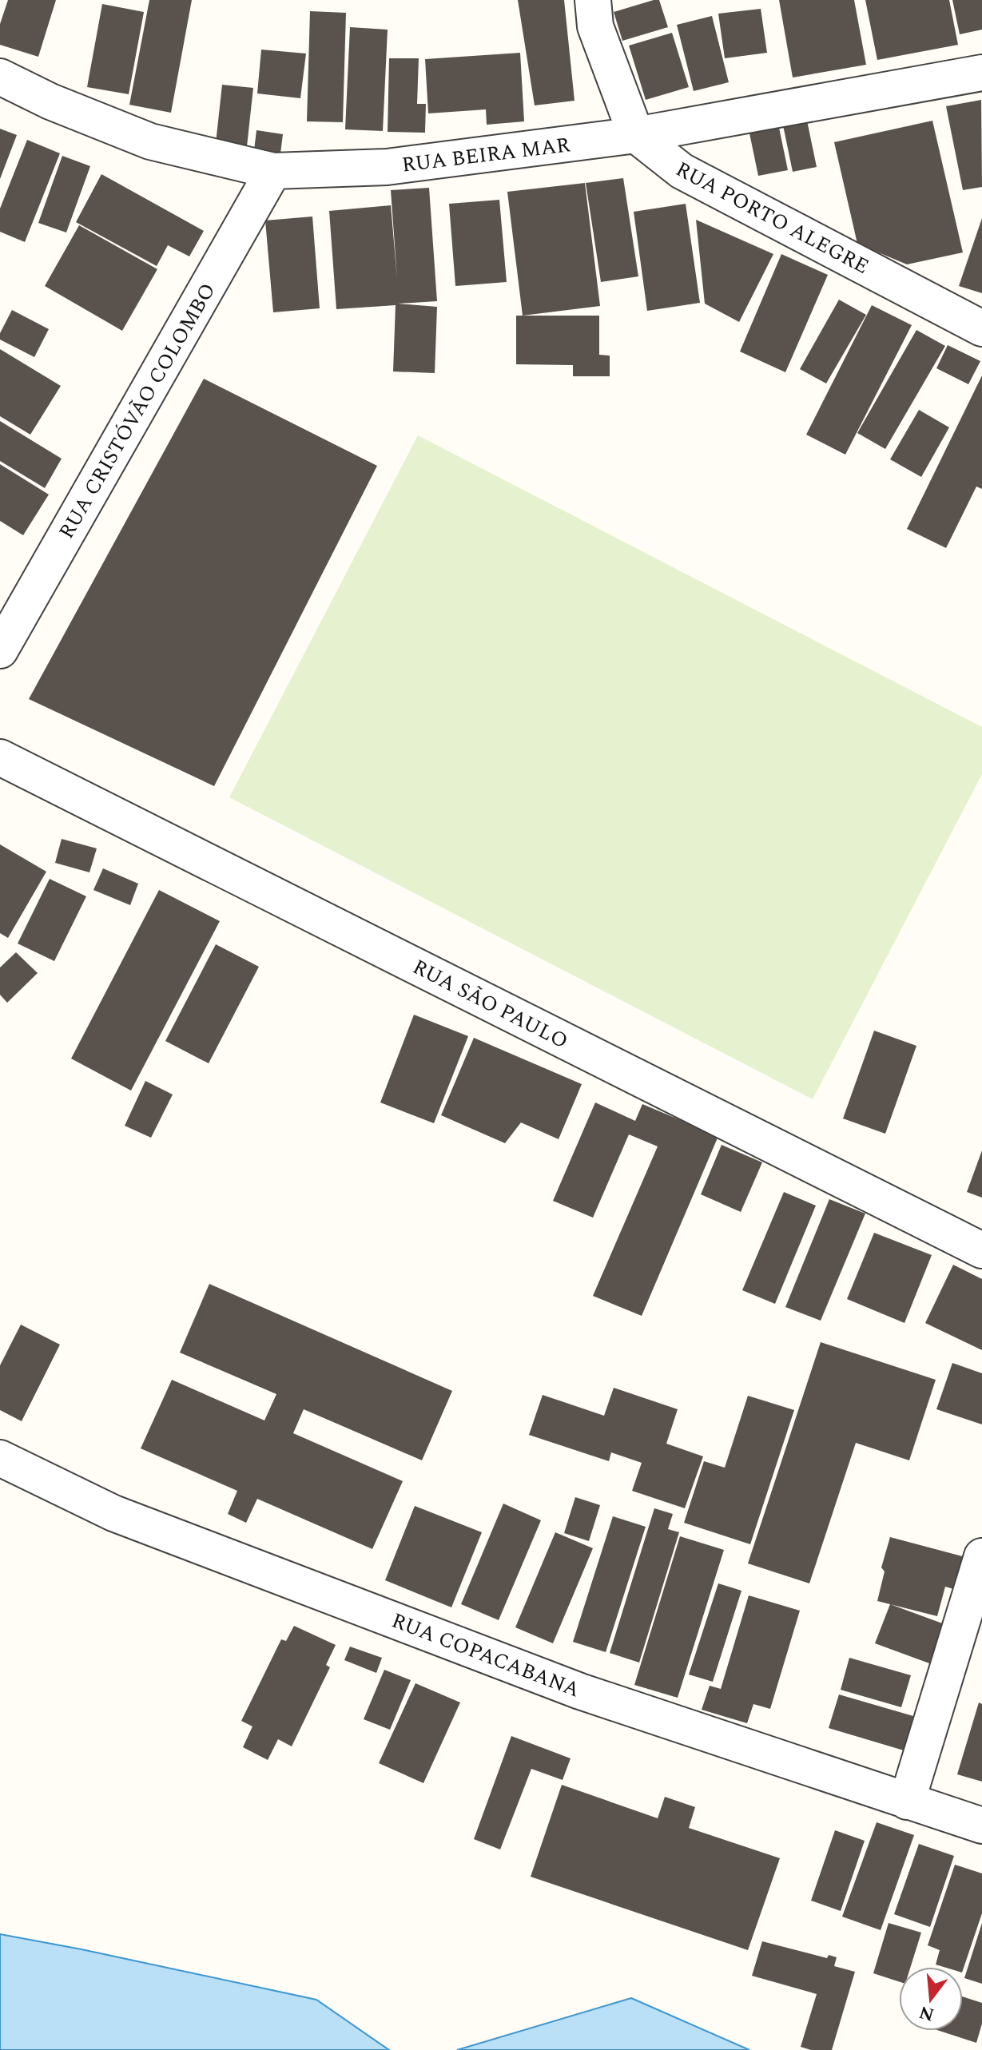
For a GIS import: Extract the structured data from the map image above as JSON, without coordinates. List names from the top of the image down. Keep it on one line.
{"streets":{"street":["RUA BEIRA MAR","RUA PORTO ALEGRE","RUA CRISTÓVÃO COLOMBO","RUA SÃO PAULO","RUA COPACABANA"]},"crossings":[["RUA BEIRA MAR","RUA PORTO ALEGRE"],["RUA BEIRA MAR","RUA CRISTÓVÃO COLOMBO"]],"north":"bottom"}
